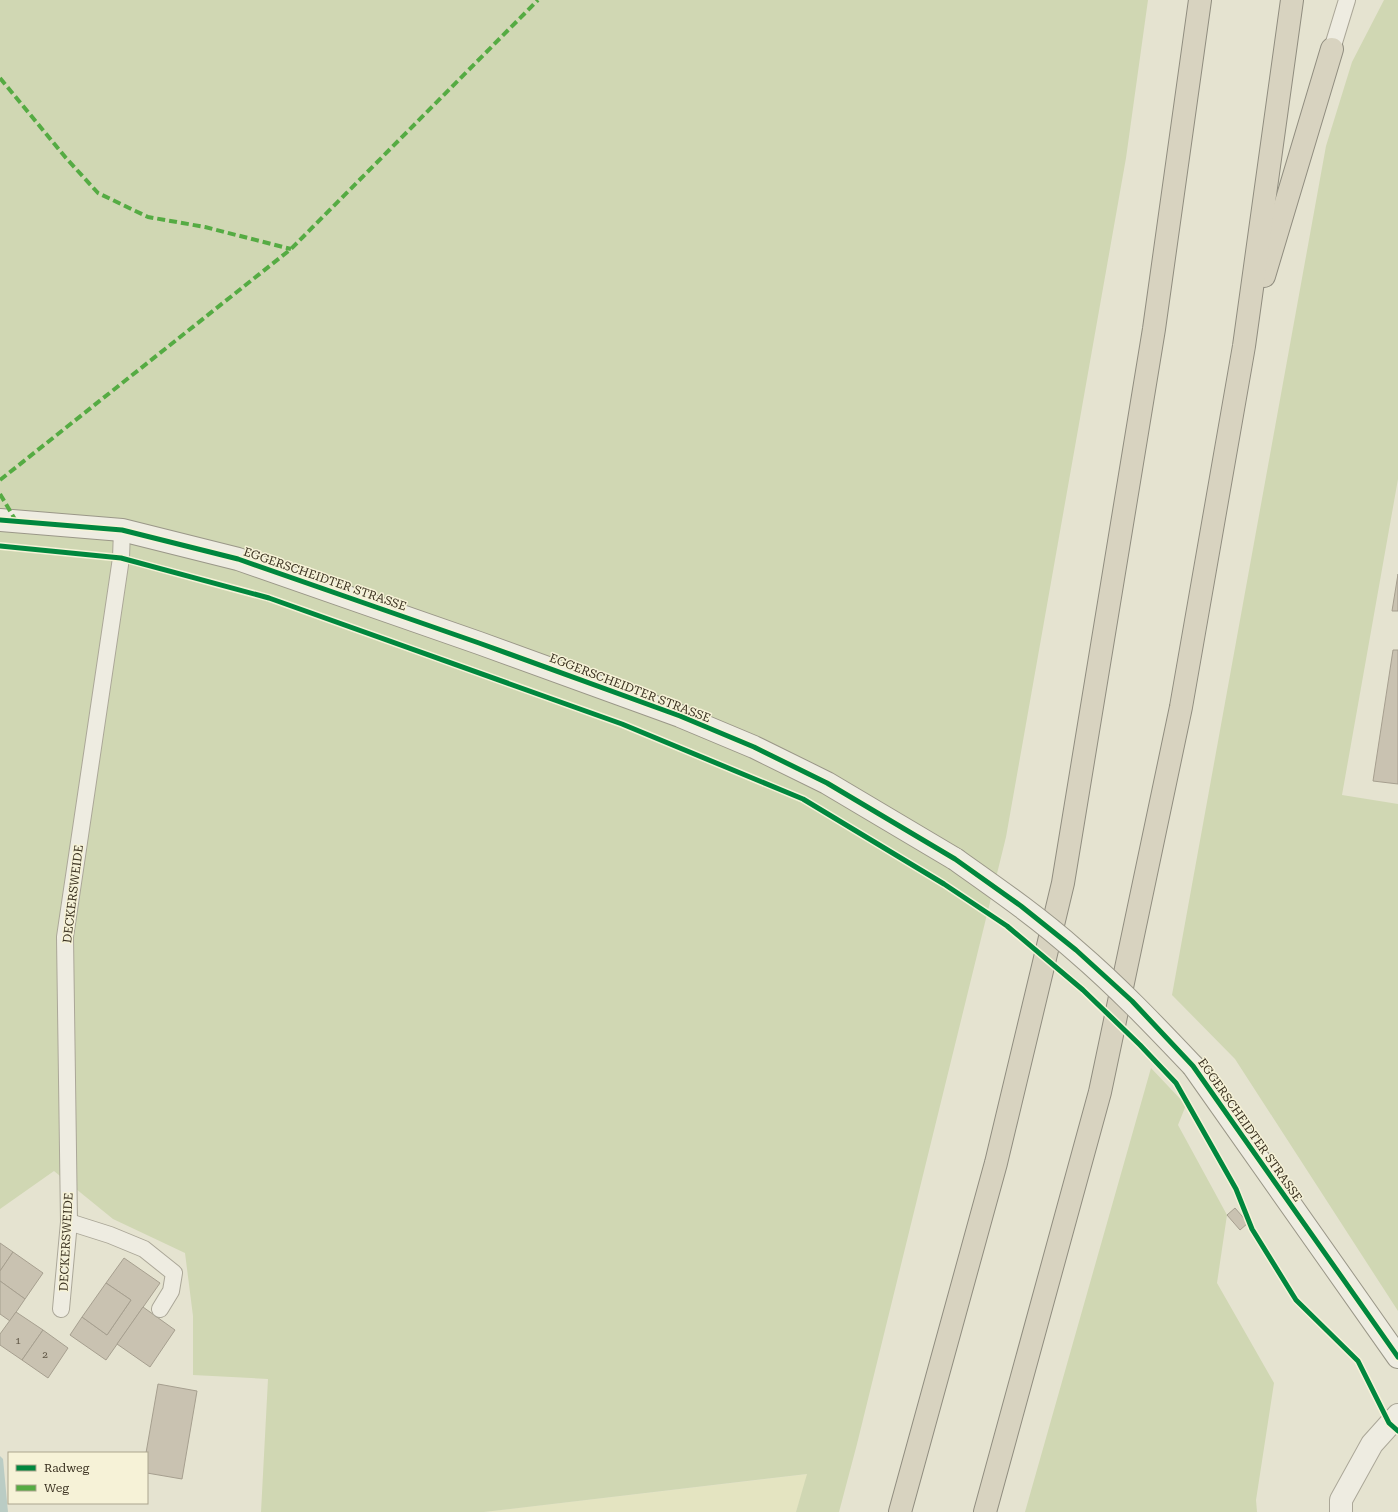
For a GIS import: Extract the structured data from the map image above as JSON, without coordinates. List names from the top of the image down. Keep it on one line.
{"streets":{"street":["EGGERSCHEIDTER STRASSE"],"lane":["DECKERSWEIDE"]},"crossings":[["EGGERSCHEIDTER STRASSE","DECKERSWEIDE"]],"house_numbers":["1","2"],"legend":["Radweg","Weg"]}
